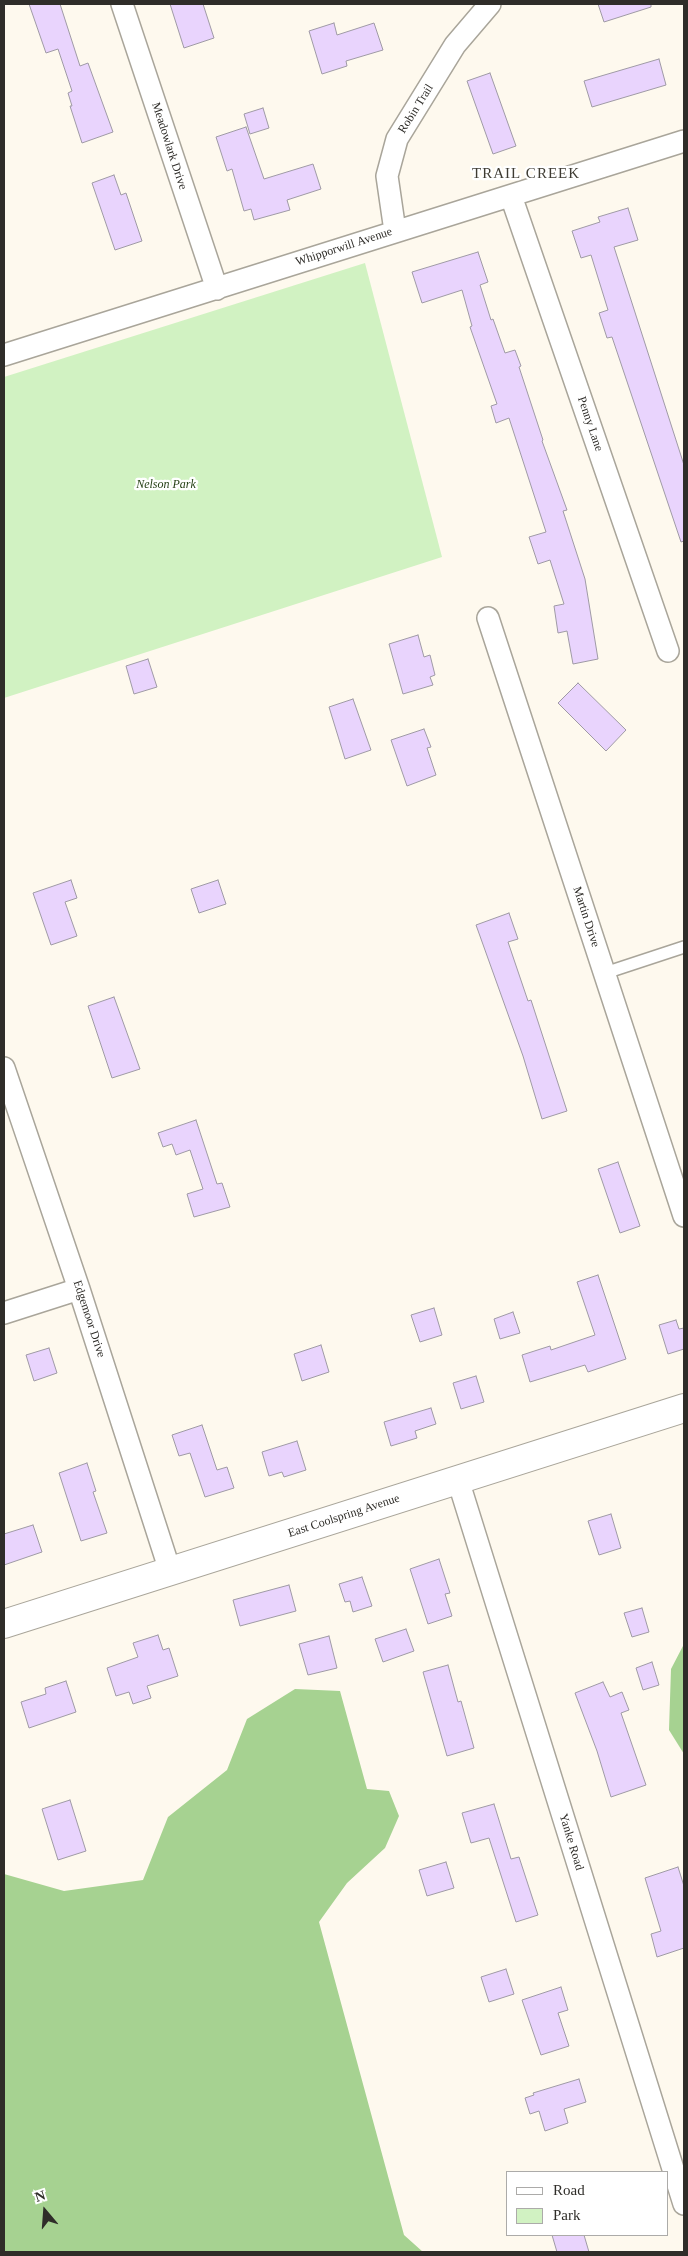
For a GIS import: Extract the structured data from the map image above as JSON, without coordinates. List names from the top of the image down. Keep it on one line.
{"streets":{"street":["Robin Trail","Meadowlark Drive","Whipporwill Avenue","Penny Lane","Martin Drive","Edgemoor Drive","East Coolspring Avenue","Yanke Road"]},"crossings":[["Robin Trail","Whipporwill Avenue"],["Meadowlark Drive","Whipporwill Avenue"],["Whipporwill Avenue","Penny Lane"],["Edgemoor Drive","East Coolspring Avenue"],["East Coolspring Avenue","Yanke Road"]],"districts":["TRAIL CREEK"],"parks":["Nelson Park"],"legend":["Road","Park"],"north":"top"}
